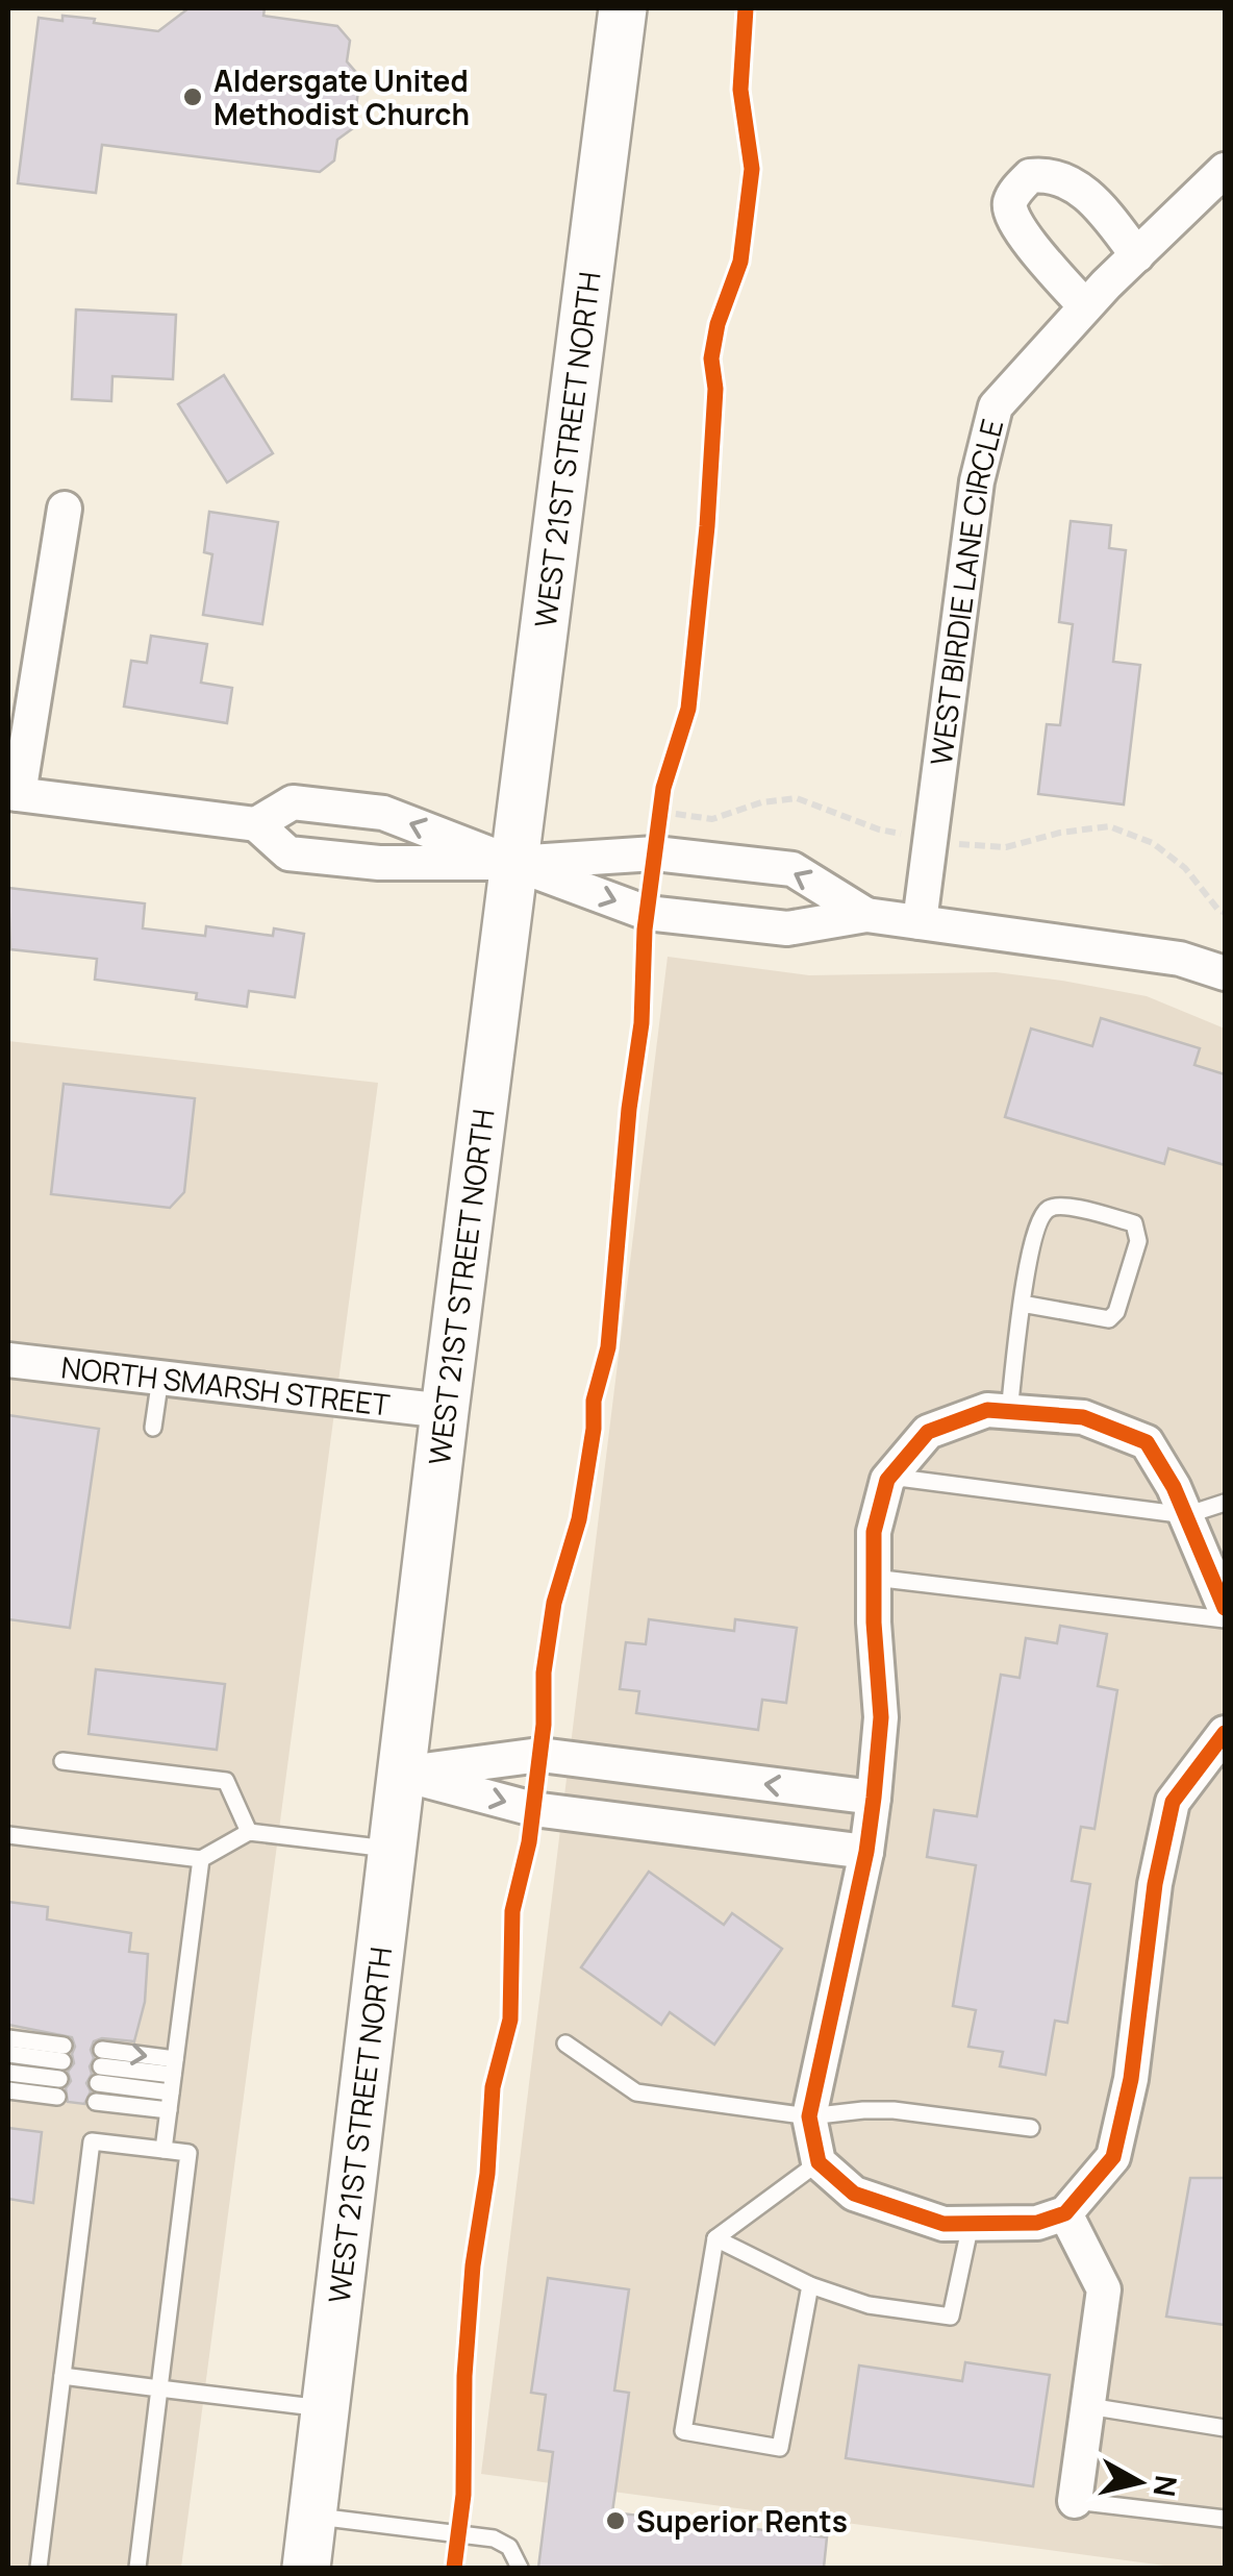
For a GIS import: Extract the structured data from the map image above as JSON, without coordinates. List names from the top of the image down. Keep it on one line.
{"streets":{"main road":["WEST 21ST STREET NORTH"],"street":["WEST BIRDIE LANE CIRCLE","NORTH SMARSH STREET"]},"crossings":[["WEST 21ST STREET NORTH","NORTH SMARSH STREET"]],"places":["Aldersgate United Methodist Church","Superior Rents"],"north":"right"}
